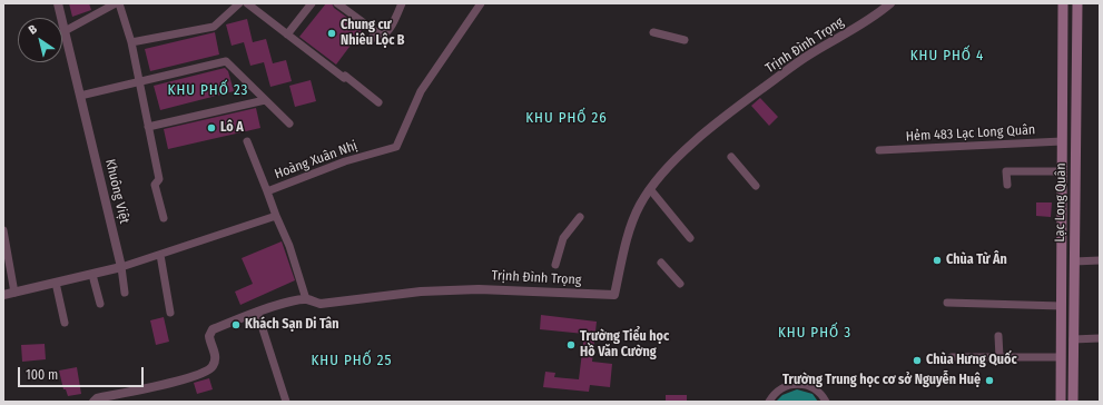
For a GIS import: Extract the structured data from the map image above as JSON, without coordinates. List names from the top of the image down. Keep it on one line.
{"streets":{"main road":["Lạc Long Quân"],"street":["Trịnh Đình Trọng","Hẻm 483 Lạc Long Quân","Hoàng Xuân Nhị","Khuông Việt"]},"crossings":[["Trịnh Đình Trọng","Hoàng Xuân Nhị"],["Hẻm 483 Lạc Long Quân","Lạc Long Quân"]],"districts":["KHU PHỐ 4","KHU PHỐ 23","KHU PHỐ 26","KHU PHỐ 3","KHU PHỐ 25"],"places":["Chung cư Nhiêu Lộc B","Lô A","Chùa Từ Ân","Khách Sạn Di Tân","Trường Tiểu học Hồ Văn Cường","Chùa Hưng Quốc","Trường Trung học cơ sở Nguyễn Huệ"],"scale_bar":"100 m","north":"top left"}
